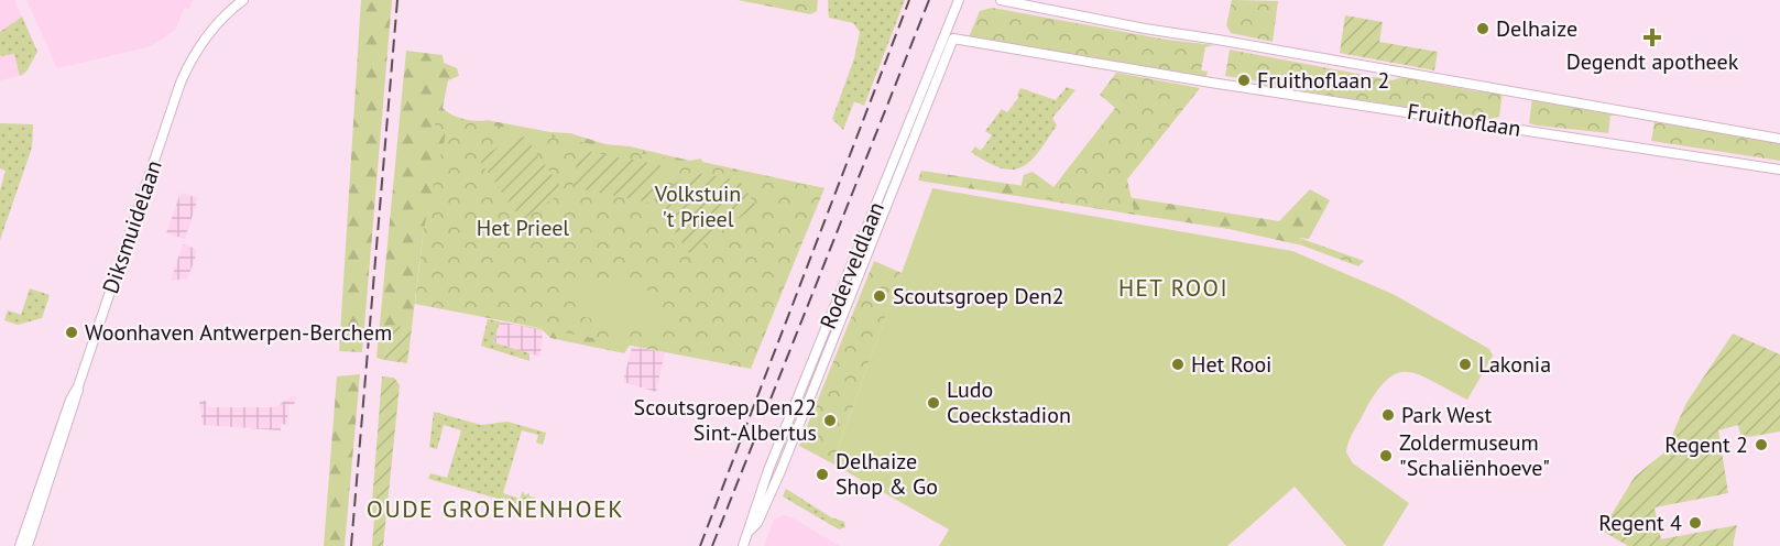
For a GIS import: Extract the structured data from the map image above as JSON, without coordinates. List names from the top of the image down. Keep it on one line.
{"streets":{"street":["Fruithoflaan","Diksmuidelaan","Roderveldlaan"]},"crossings":[["Fruithoflaan","Roderveldlaan"]],"districts":["HET ROOI","OUDE GROENENHOEK"],"parks":["Volkstuin 't Prieel","Het Prieel"],"places":{"other":["Delhaize","Fruithoflaan 2","Scoutsgroep Den2","Woonhaven Antwerpen-Berchem","Het Rooi","Lakonia","Ludo Coeckstadion","Park West","Scoutsgroep Den22 Sint-Albertus","Regent 2","Zoldermuseum \"Schaliënhoeve\"","Delhaize Shop & Go","Regent 4"],"health":["Degendt apotheek"]}}
